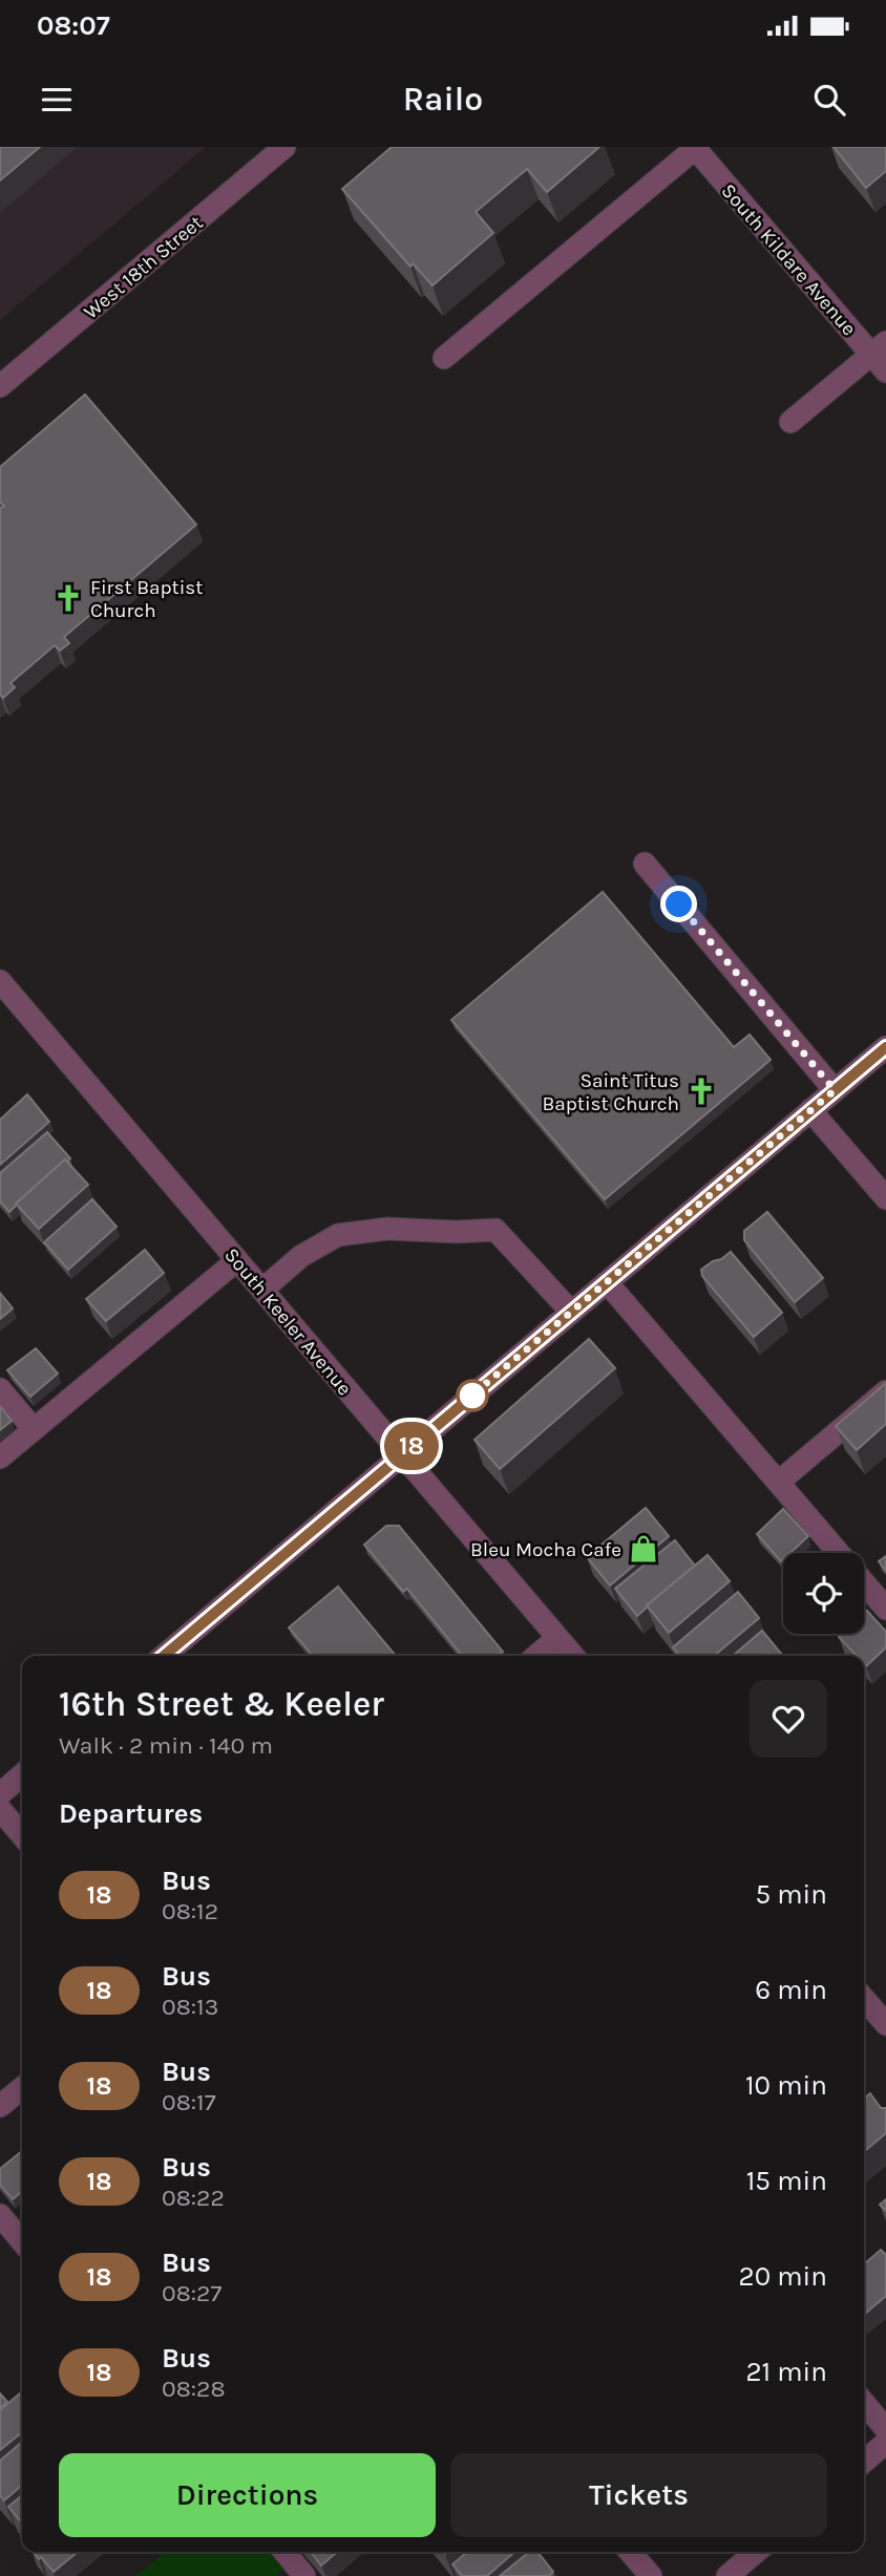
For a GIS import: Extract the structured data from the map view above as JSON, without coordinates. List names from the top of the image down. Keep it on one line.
{"streets":{"street":["South Kildare Avenue","West 18th Street","South Keeler Avenue"]},"places":{"church":["First Baptist Church","Saint Titus Baptist Church"],"shop":["Bleu Mocha Cafe"]},"lines":["bus line 18"],"page":{"status":"08:07","header":"Railo","on_map":"18","heading":[["16th Street & Keeler","Walk · 2 min · 140 m"],"Departures"],"list":[{"mark":"18","name":"Bus","note":"08:12","value":"5 min"},{"mark":"18","name":"Bus","note":"08:13","value":"6 min"},{"mark":"18","name":"Bus","note":"08:17","value":"10 min"},{"mark":"18","name":"Bus","note":"08:22","value":"15 min"},{"mark":"18","name":"Bus","note":"08:27","value":"20 min"},{"mark":"18","name":"Bus","note":"08:28","value":"21 min"}],"buttons":["Directions","Tickets"]}}
